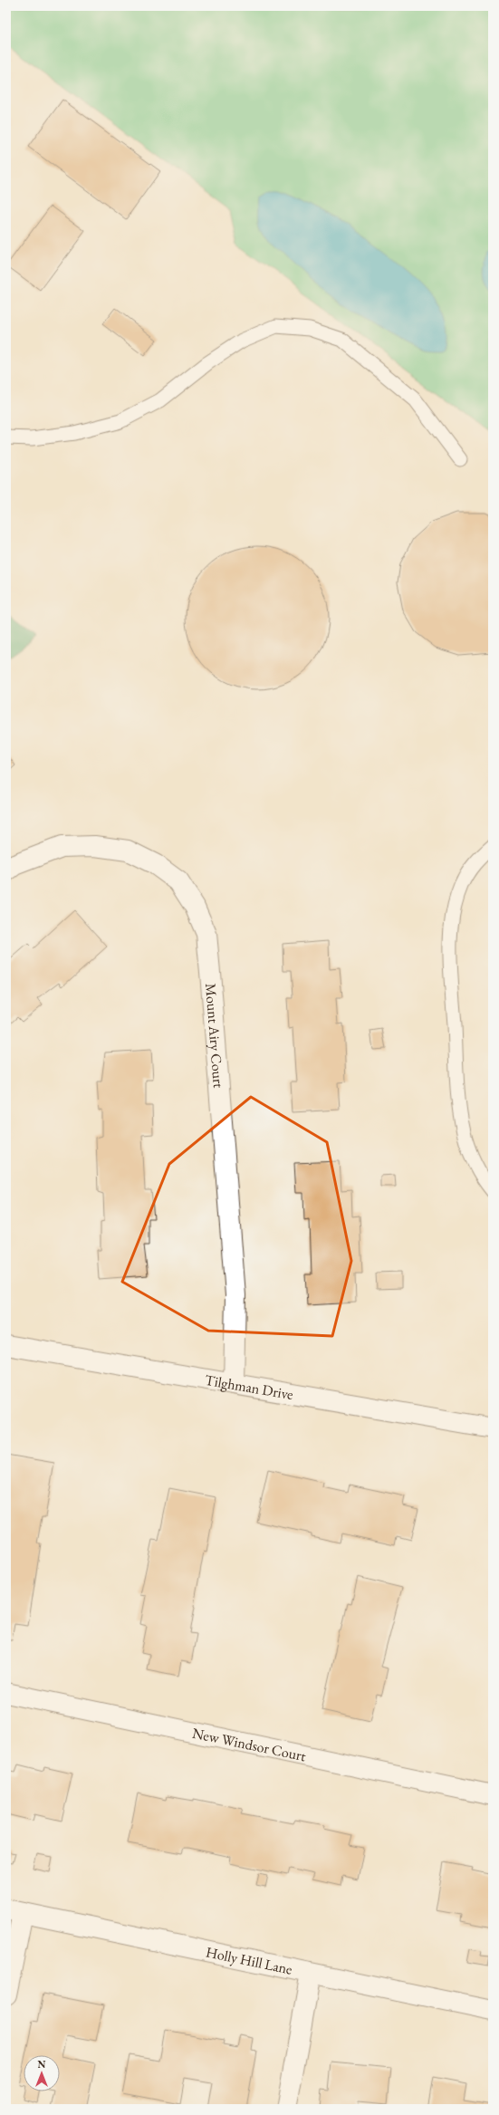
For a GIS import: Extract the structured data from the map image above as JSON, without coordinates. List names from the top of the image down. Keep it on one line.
{"streets":{"street":["Mount Airy Court","Tilghman Drive","New Windsor Court","Holly Hill Lane"]},"crossings":[["Mount Airy Court","Tilghman Drive"]],"north":"top"}
